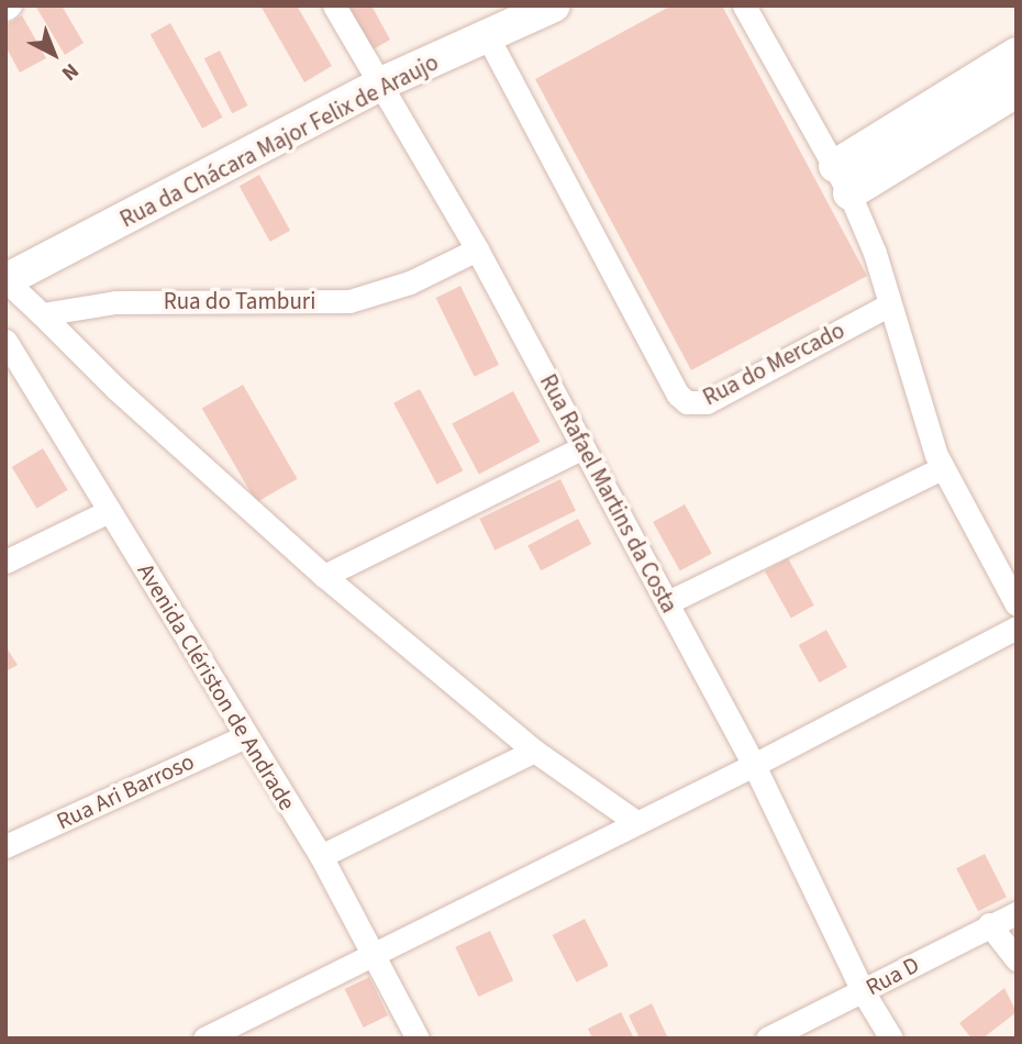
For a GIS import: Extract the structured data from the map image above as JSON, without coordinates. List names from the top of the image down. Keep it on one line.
{"streets":{"street":["Rua da Chácara Major Felix de Araujo","Rua do Tamburi","Rua do Mercado","Rua Rafael Martins da Costa","Avenida Clériston de Andrade","Rua Ari Barroso","Rua D"]},"crossings":[["Rua da Chácara Major Felix de Araujo","Rua do Mercado"],["Rua da Chácara Major Felix de Araujo","Rua Rafael Martins da Costa"],["Rua do Tamburi","Rua Rafael Martins da Costa"],["Rua Rafael Martins da Costa","Rua D"],["Avenida Clériston de Andrade","Rua Ari Barroso"]],"north":"bottom right"}
